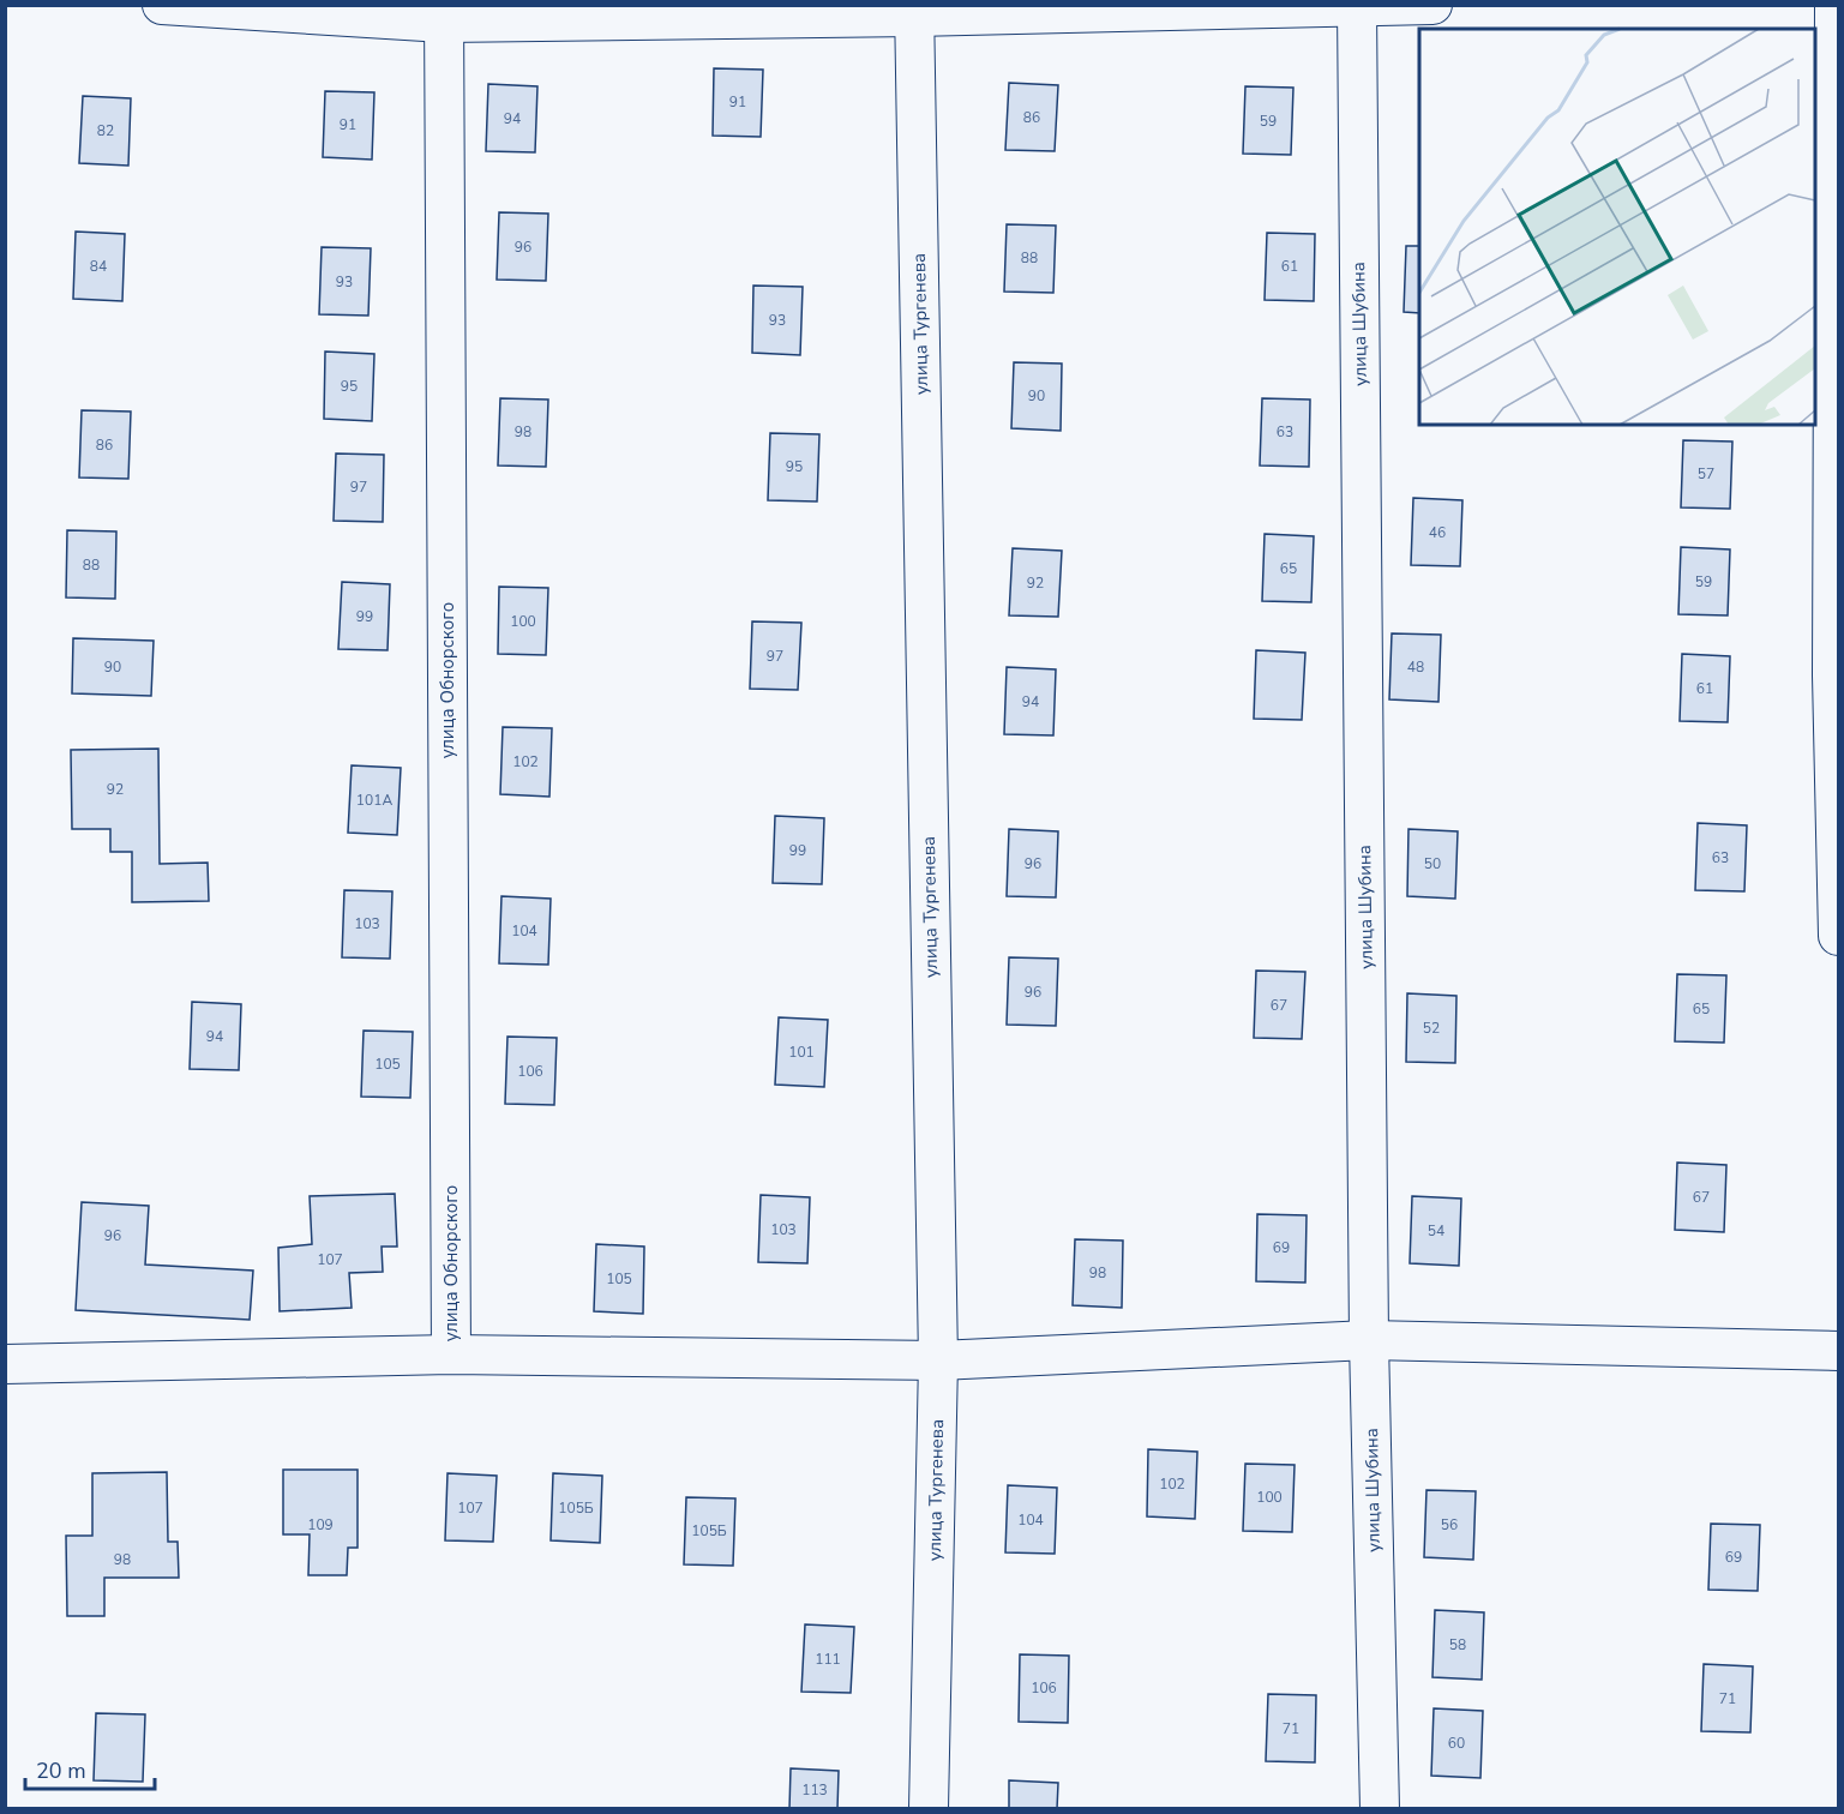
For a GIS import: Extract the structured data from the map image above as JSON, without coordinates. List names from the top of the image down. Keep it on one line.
{"streets":{"street":["улица Тургенева","улица Шубина","улица Обнорского"]},"house_numbers":["91","86","94","59","91","82","96","88","84","61","93","93","95","90","98","63","86","95","57","97","46","88","65","59","92","99","100","97","90","48","61","94","102","92","101А","99","63","96","50","103","104","96","67","65","52","94","101","105","106","67","103","54","96","69","107","98","105","102","100","107","105Б","104","109","56","105Б","69","98","58","111","106","71","71","60","113"],"scale_bar":"20 m"}
